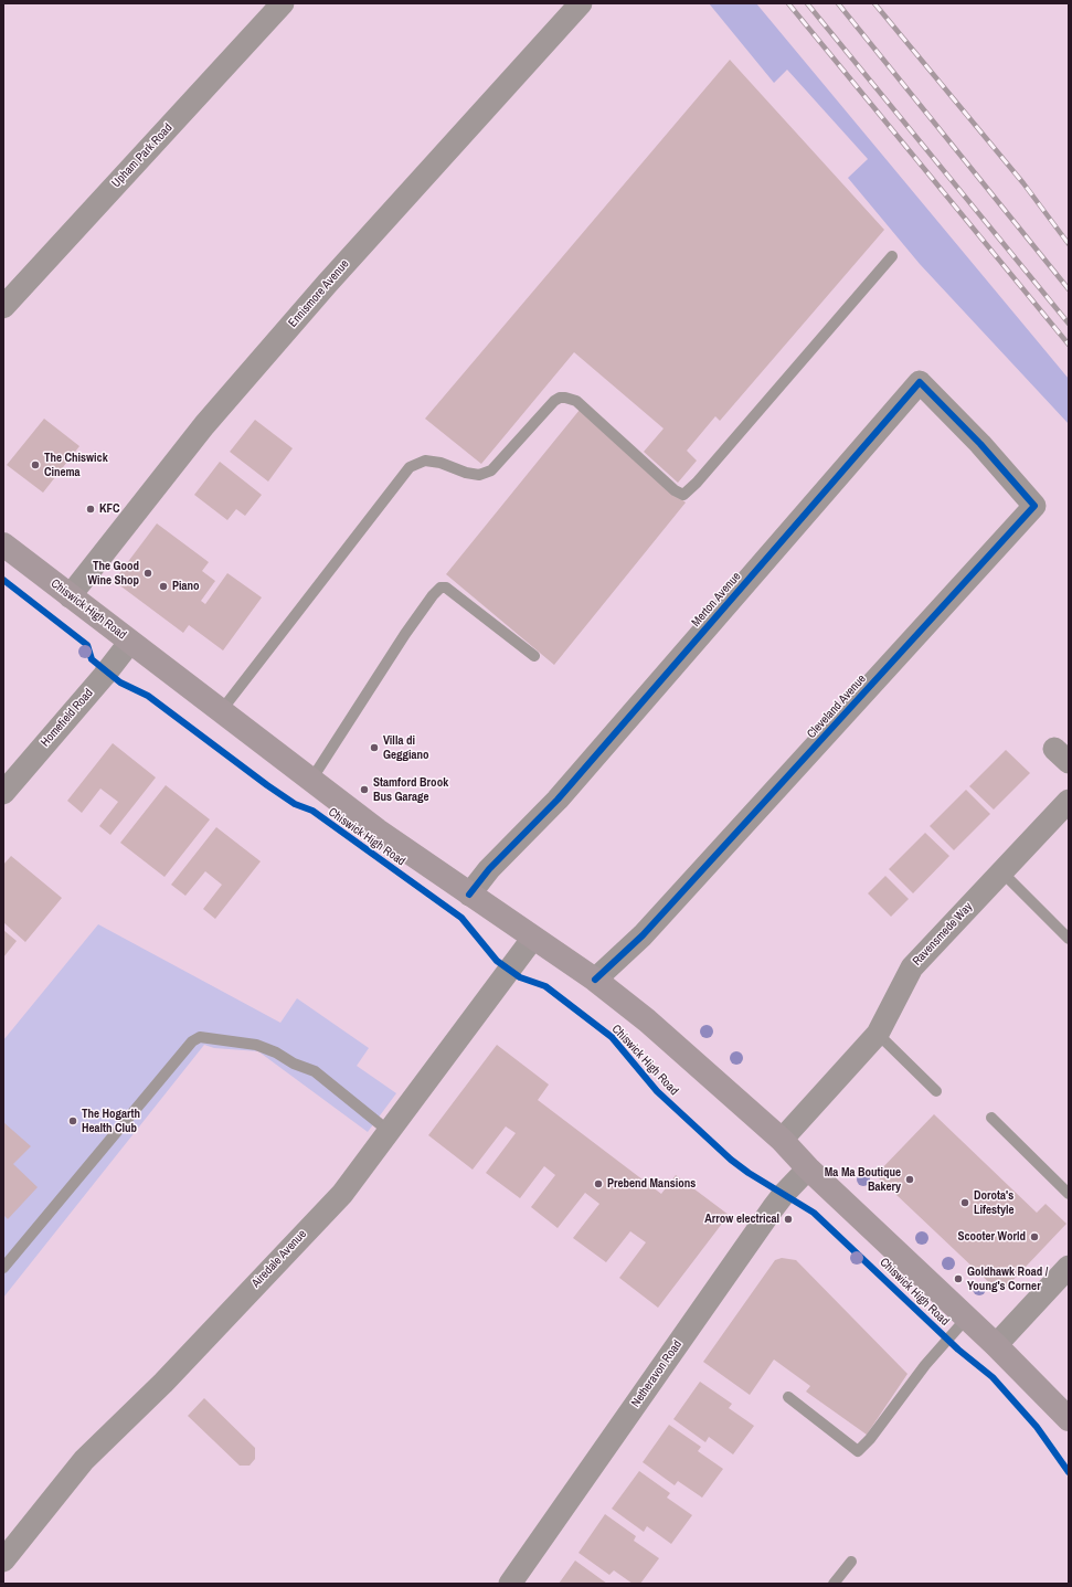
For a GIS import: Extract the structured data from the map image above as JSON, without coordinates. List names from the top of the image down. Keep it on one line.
{"streets":{"main road":["Chiswick High Road"],"street":["Upham Park Road","Ennismore Avenue","Merton Avenue","Cleveland Avenue","Homefield Road","Ravensmede Way","Airedale Avenue","Netheravon Road"]},"crossings":[["Ennismore Avenue","Chiswick High Road"],["Merton Avenue","Chiswick High Road"],["Merton Avenue","Cleveland Avenue"],["Chiswick High Road","Cleveland Avenue"],["Chiswick High Road","Homefield Road"],["Chiswick High Road","Ravensmede Way"],["Chiswick High Road","Airedale Avenue"],["Chiswick High Road","Netheravon Road"]],"places":["The Chiswick Cinema","KFC","The Good Wine Shop","Piano","Villa di Geggiano","Stamford Brook Bus Garage","The Hogarth Health Club","Ma Ma Boutique Bakery","Prebend Mansions","Dorota's Lifestyle","Arrow electrical","Scooter World","Goldhawk Road / Young's Corner"]}
